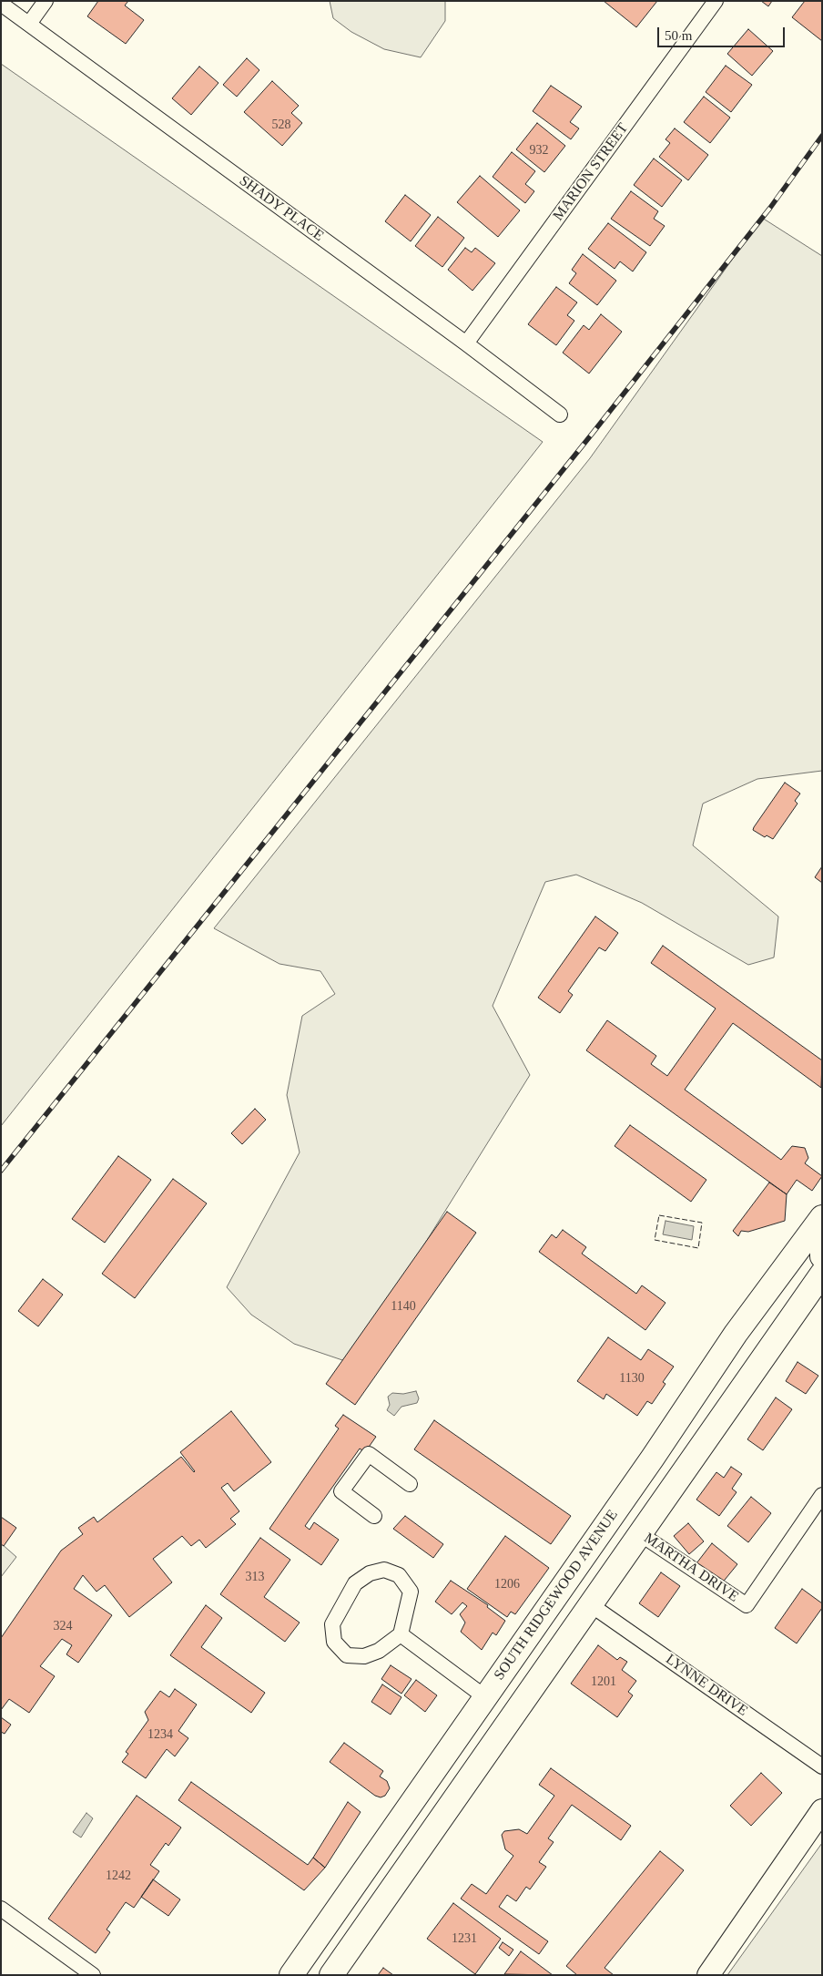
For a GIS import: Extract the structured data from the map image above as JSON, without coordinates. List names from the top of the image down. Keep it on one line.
{"streets":{"main road":["SOUTH RIDGEWOOD AVENUE"],"street":["MARION STREET","SHADY PLACE","MARTHA DRIVE","LYNNE DRIVE"]},"crossings":[["MARION STREET","SHADY PLACE"]],"house_numbers":["528","932","1140","1130","313","1206","324","1201","1234","1242","1231"],"scale_bar":"50 m"}
